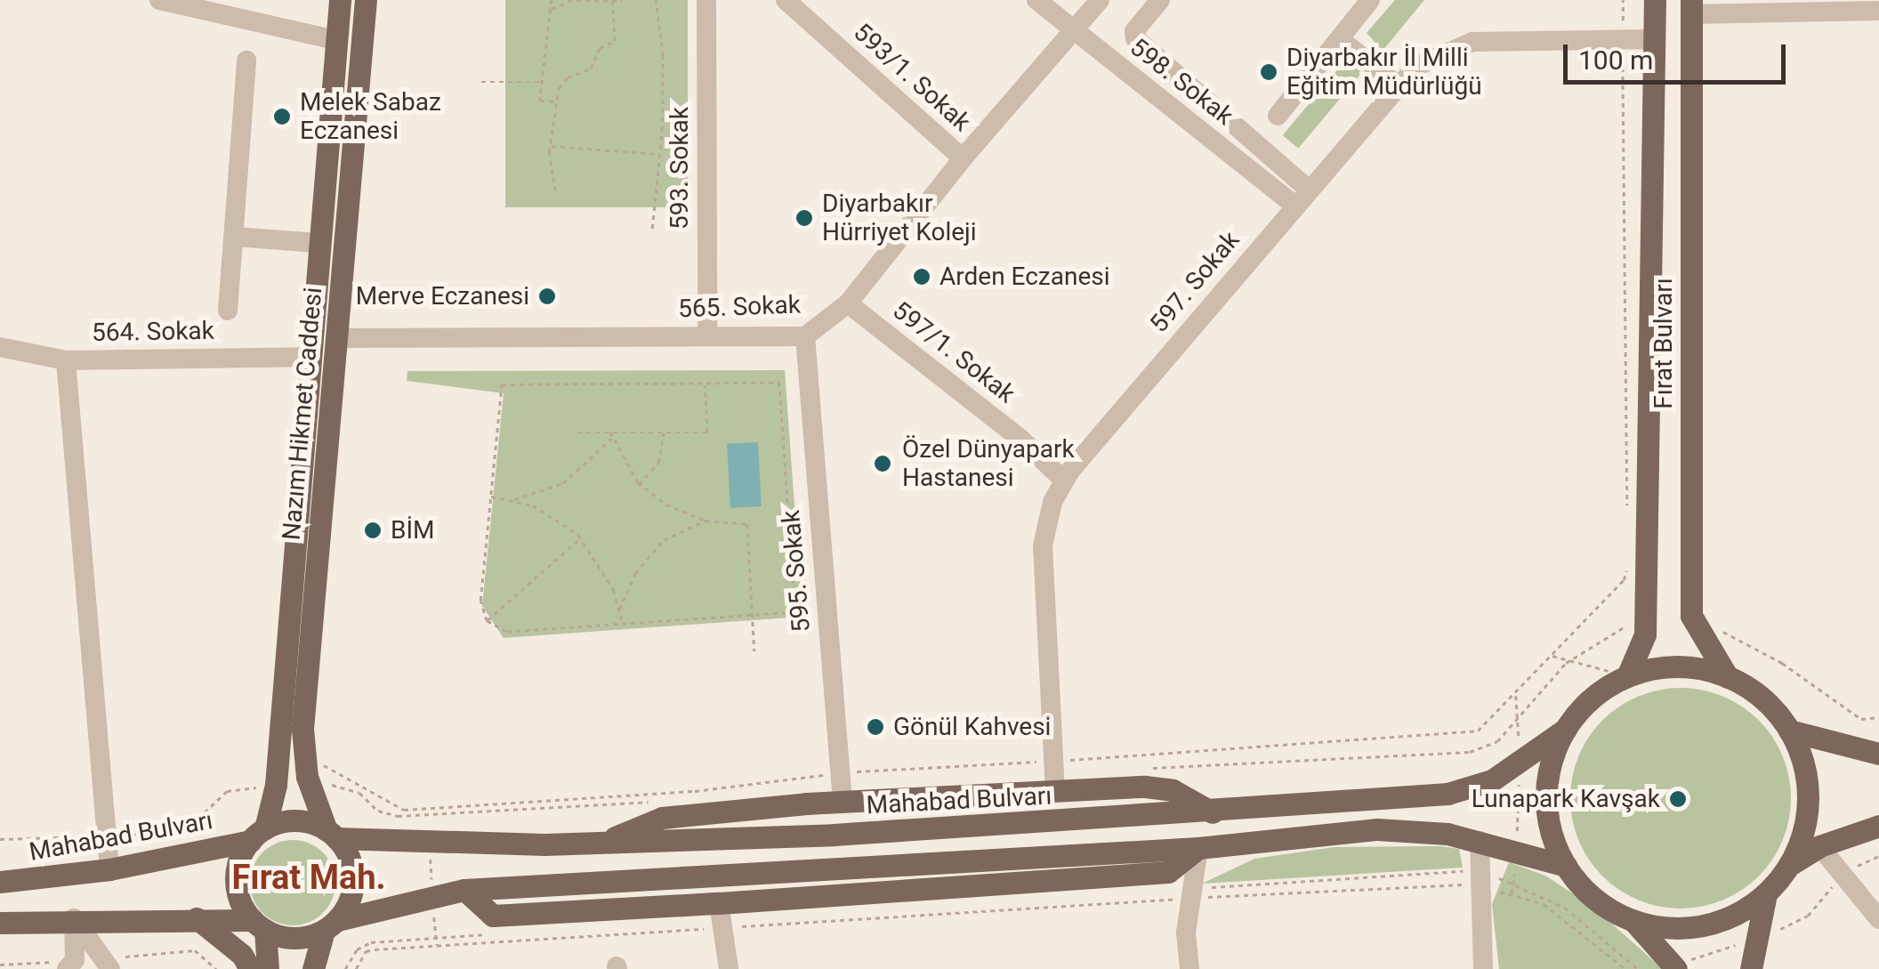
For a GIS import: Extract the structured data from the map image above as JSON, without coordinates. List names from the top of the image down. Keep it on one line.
{"streets":{"main road":["Fırat Bulvarı","Nazım Hikmet Caddesi","Mahabad Bulvarı"],"street":["593/1. Sokak","598. Sokak","593. Sokak","597. Sokak","565. Sokak","564. Sokak","597/1. Sokak","595. Sokak"]},"crossings":[["593/1. Sokak","565. Sokak"],["598. Sokak","597. Sokak"],["598. Sokak","565. Sokak"],["593. Sokak","565. Sokak"],["597. Sokak","Fırat Bulvarı"],["597. Sokak","597/1. Sokak"],["565. Sokak","597/1. Sokak"],["565. Sokak","Nazım Hikmet Caddesi"],["565. Sokak","595. Sokak"],["564. Sokak","Nazım Hikmet Caddesi"],["Fırat Bulvarı","Mahabad Bulvarı"],["Nazım Hikmet Caddesi","Mahabad Bulvarı"]],"districts":["Fırat Mah."],"places":["Diyarbakır İl Milli Eğitim Müdürlüğü","Melek Sabaz Eczanesi","Diyarbakır Hürriyet Koleji","Arden Eczanesi","Merve Eczanesi","Özel Dünyapark Hastanesi","BİM","Gönül Kahvesi","Lunapark Kavşak"],"scale_bar":"100 m"}
